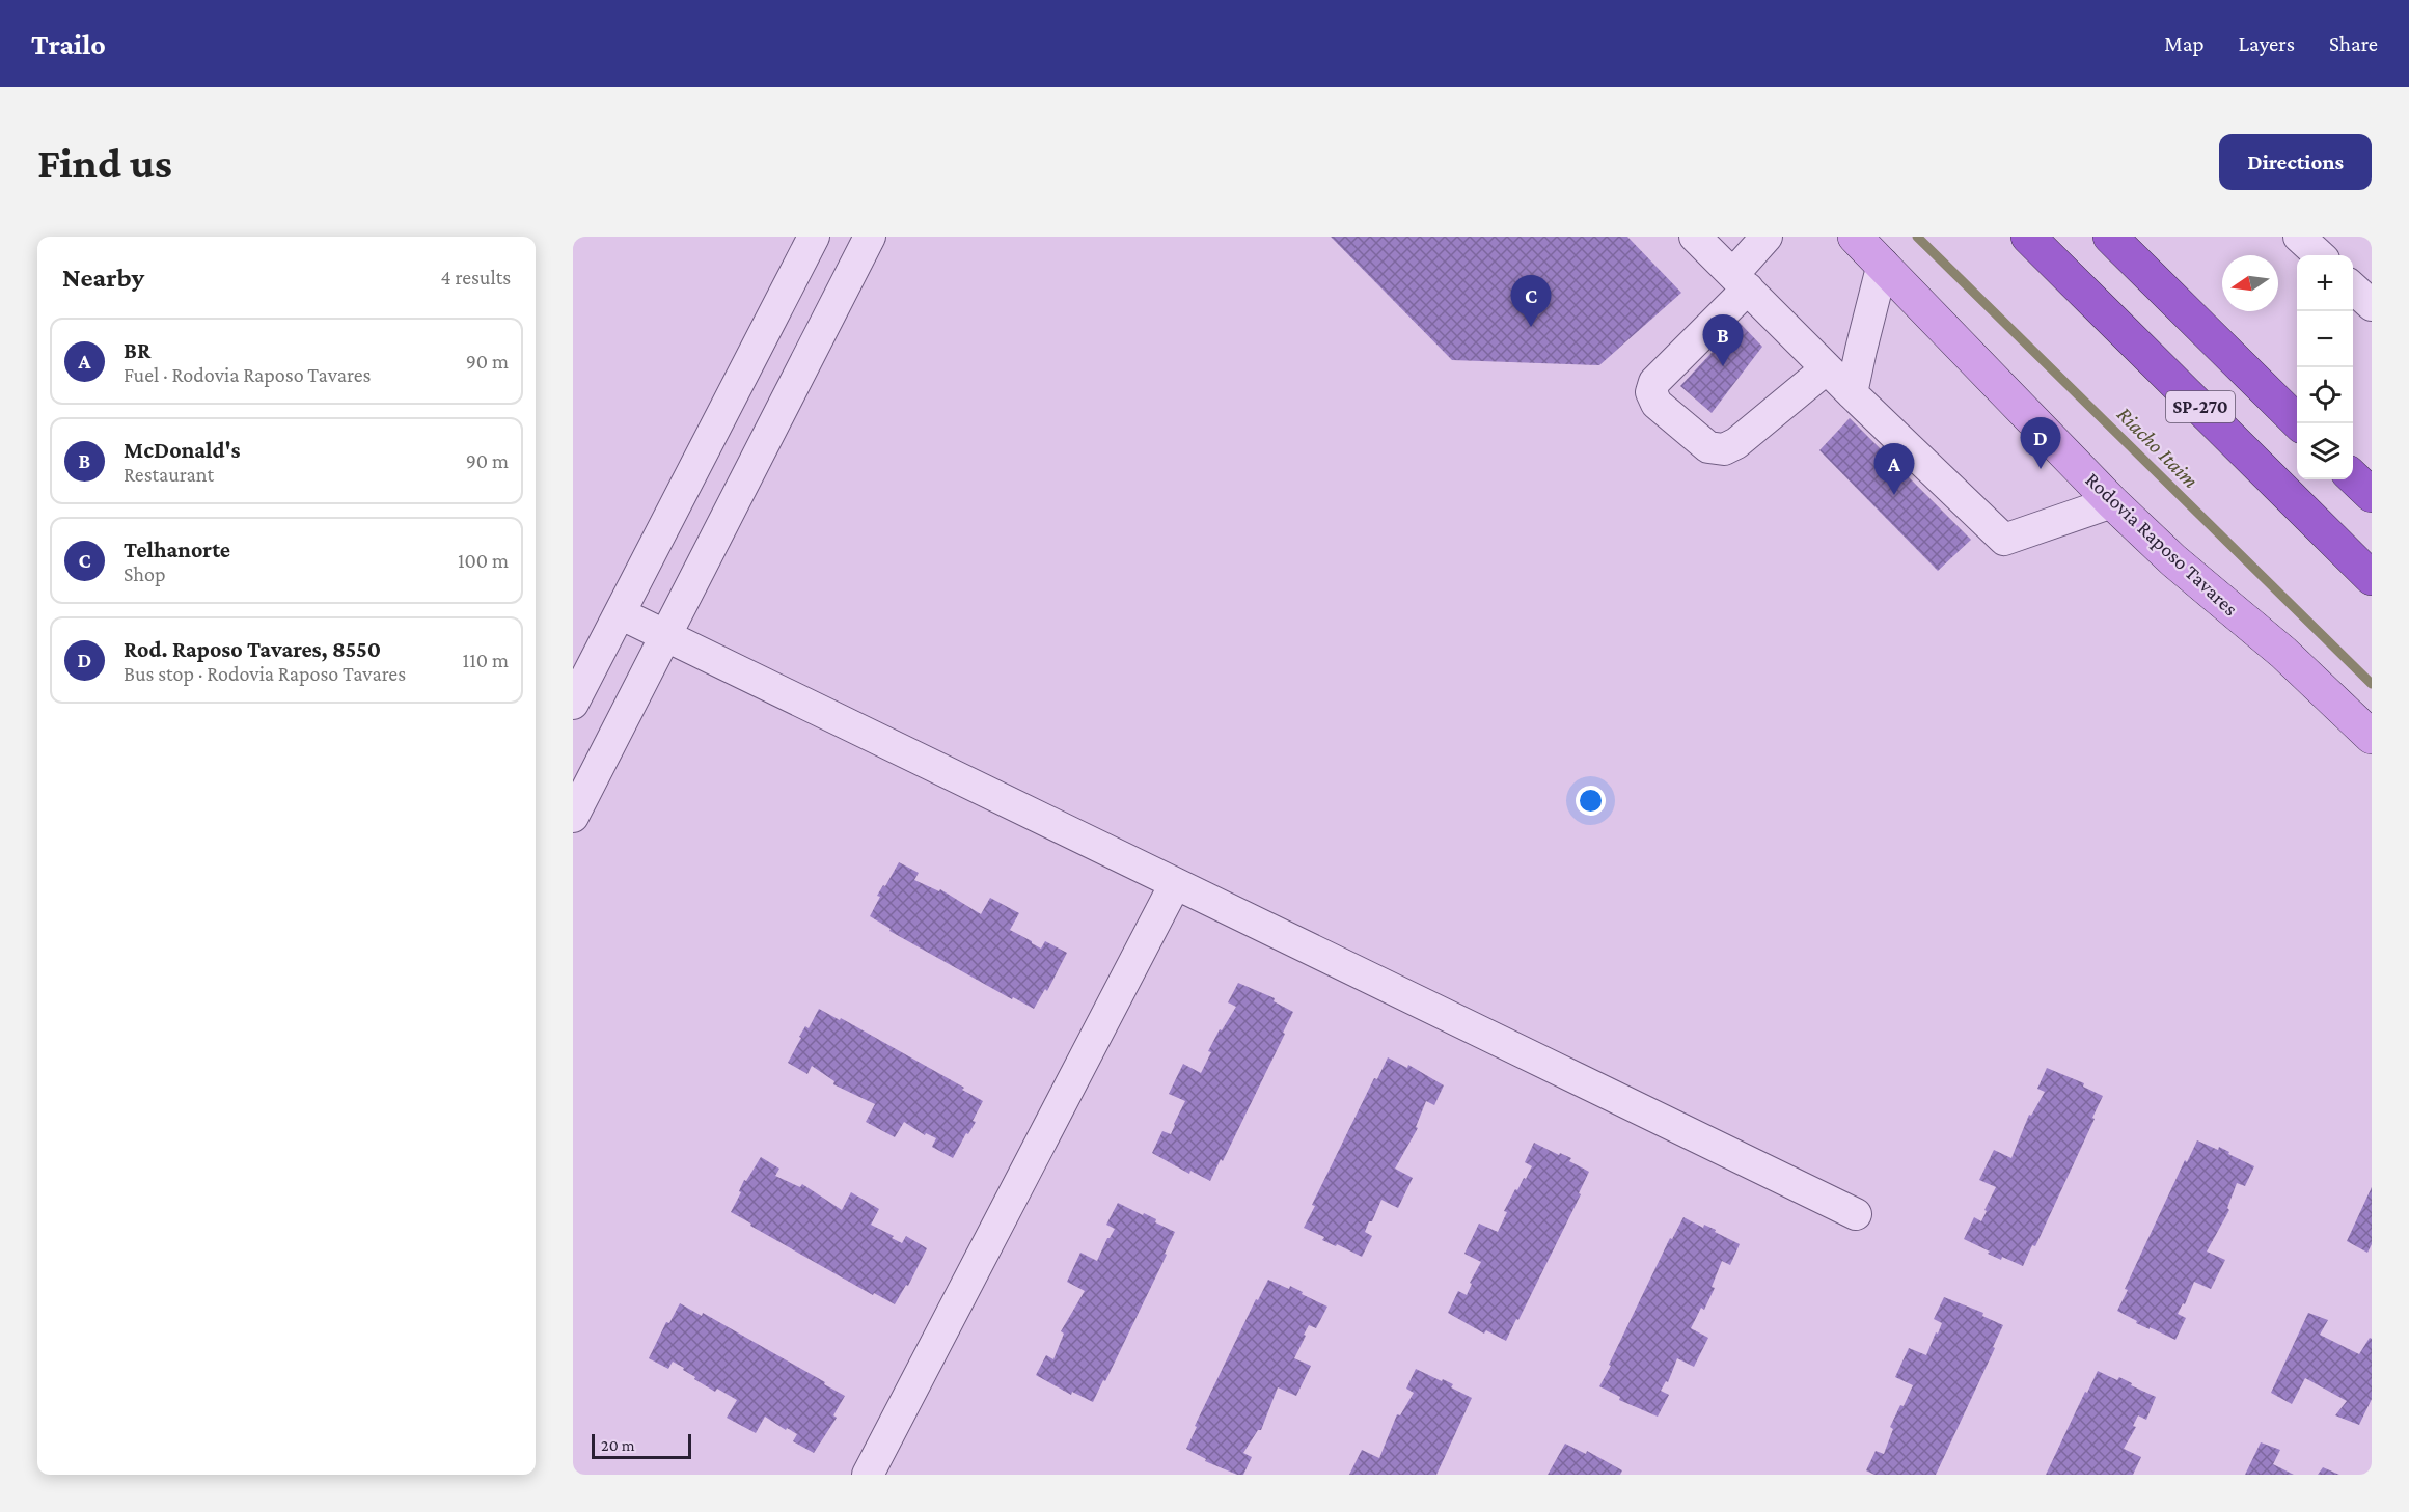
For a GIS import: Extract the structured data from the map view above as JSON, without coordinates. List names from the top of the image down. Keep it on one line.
{"streets":{"highway":["SP-270"],"main road":["Rodovia Raposo Tavares"]},"water":["Riacho Itaim"],"scale_bar":"20 m","north":"left","page":{"header":"Trailo","nav":["Map","Layers","Share"],"buttons":"Directions","title":"Find us","heading":["Nearby","4 results"],"map_buttons":["+","−"],"pins":["C","B","D","A"],"list":[{"mark":"A","name":"BR","note":"Fuel · Rodovia Raposo Tavares","value":"90 m"},{"mark":"B","name":"McDonald's","note":"Restaurant","value":"90 m"},{"mark":"C","name":"Telhanorte","note":"Shop","value":"100 m"},{"mark":"D","name":"Rod. Raposo Tavares, 8550","note":"Bus stop · Rodovia Raposo Tavares","value":"110 m"}],"scale":"20 m"}}
